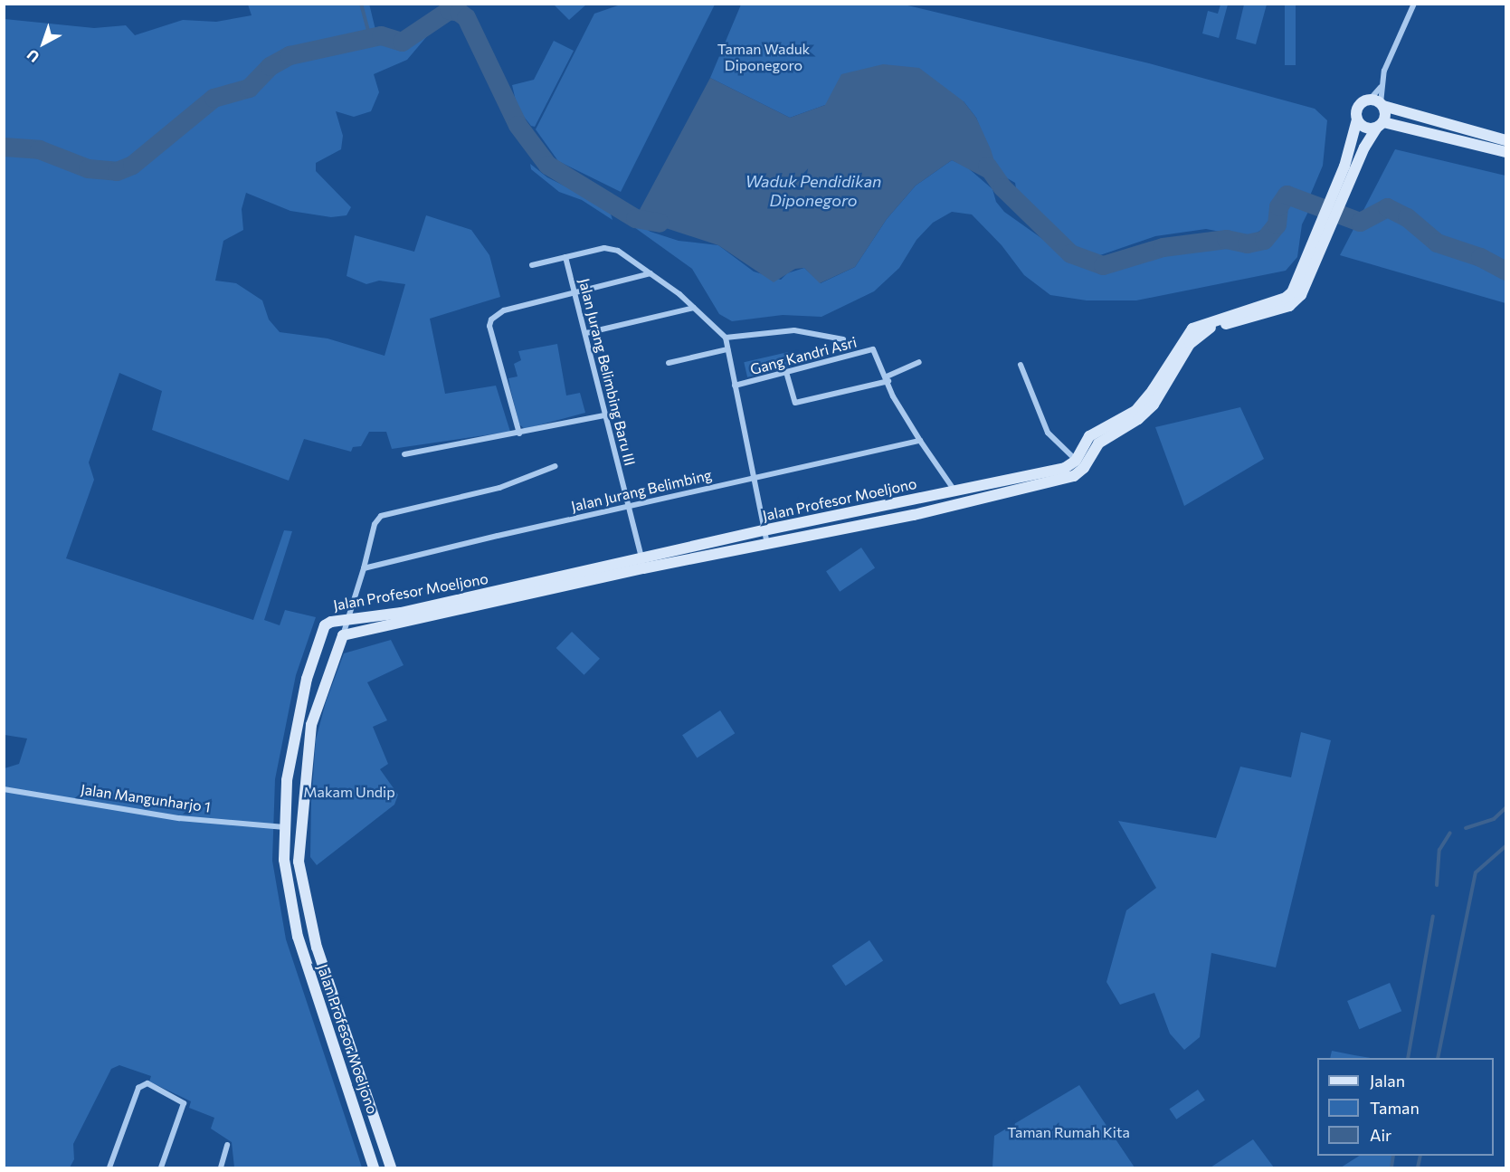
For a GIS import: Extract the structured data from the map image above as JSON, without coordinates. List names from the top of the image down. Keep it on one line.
{"streets":{"street":["Gang Kandri Asri","Jalan Jurang Belimbing Baru III","Jalan Jurang Belimbing","Jalan Profesor Moeljono","Jalan Mangunharjo 1"]},"crossings":[["Gang Kandri Asri","Jalan Jurang Belimbing"],["Jalan Jurang Belimbing Baru III","Jalan Jurang Belimbing"],["Jalan Jurang Belimbing Baru III","Jalan Profesor Moeljono"],["Jalan Profesor Moeljono","Jalan Mangunharjo 1"]],"water":["Waduk Pendidikan Diponegoro"],"parks":["Taman Waduk Diponegoro","Makam Undip","Taman Rumah Kita"],"legend":["Jalan","Taman","Air"],"north":"bottom left"}
